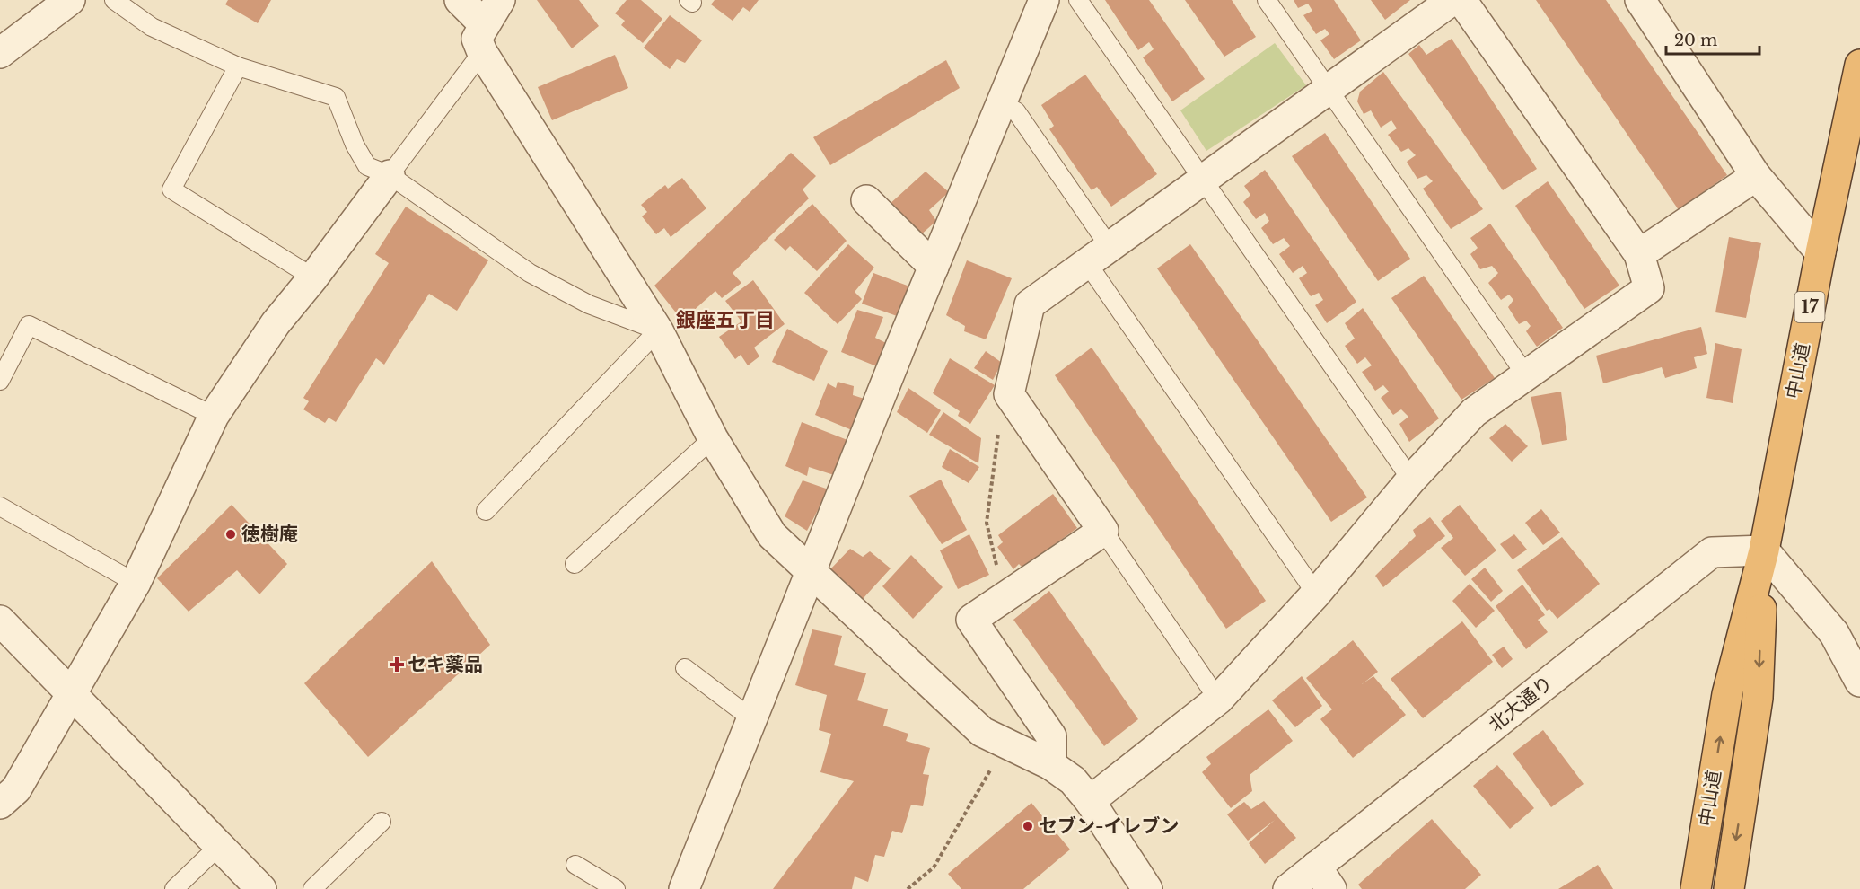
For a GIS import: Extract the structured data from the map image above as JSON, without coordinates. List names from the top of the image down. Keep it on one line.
{"streets":{"highway":["17","中山道"],"street":["北大通り"]},"crossings":[["中山道","北大通り"]],"districts":["銀座五丁目"],"places":{"other":["徳樹庵","セブン-イレブン"],"health":["セキ薬品"]},"scale_bar":"20 m"}
